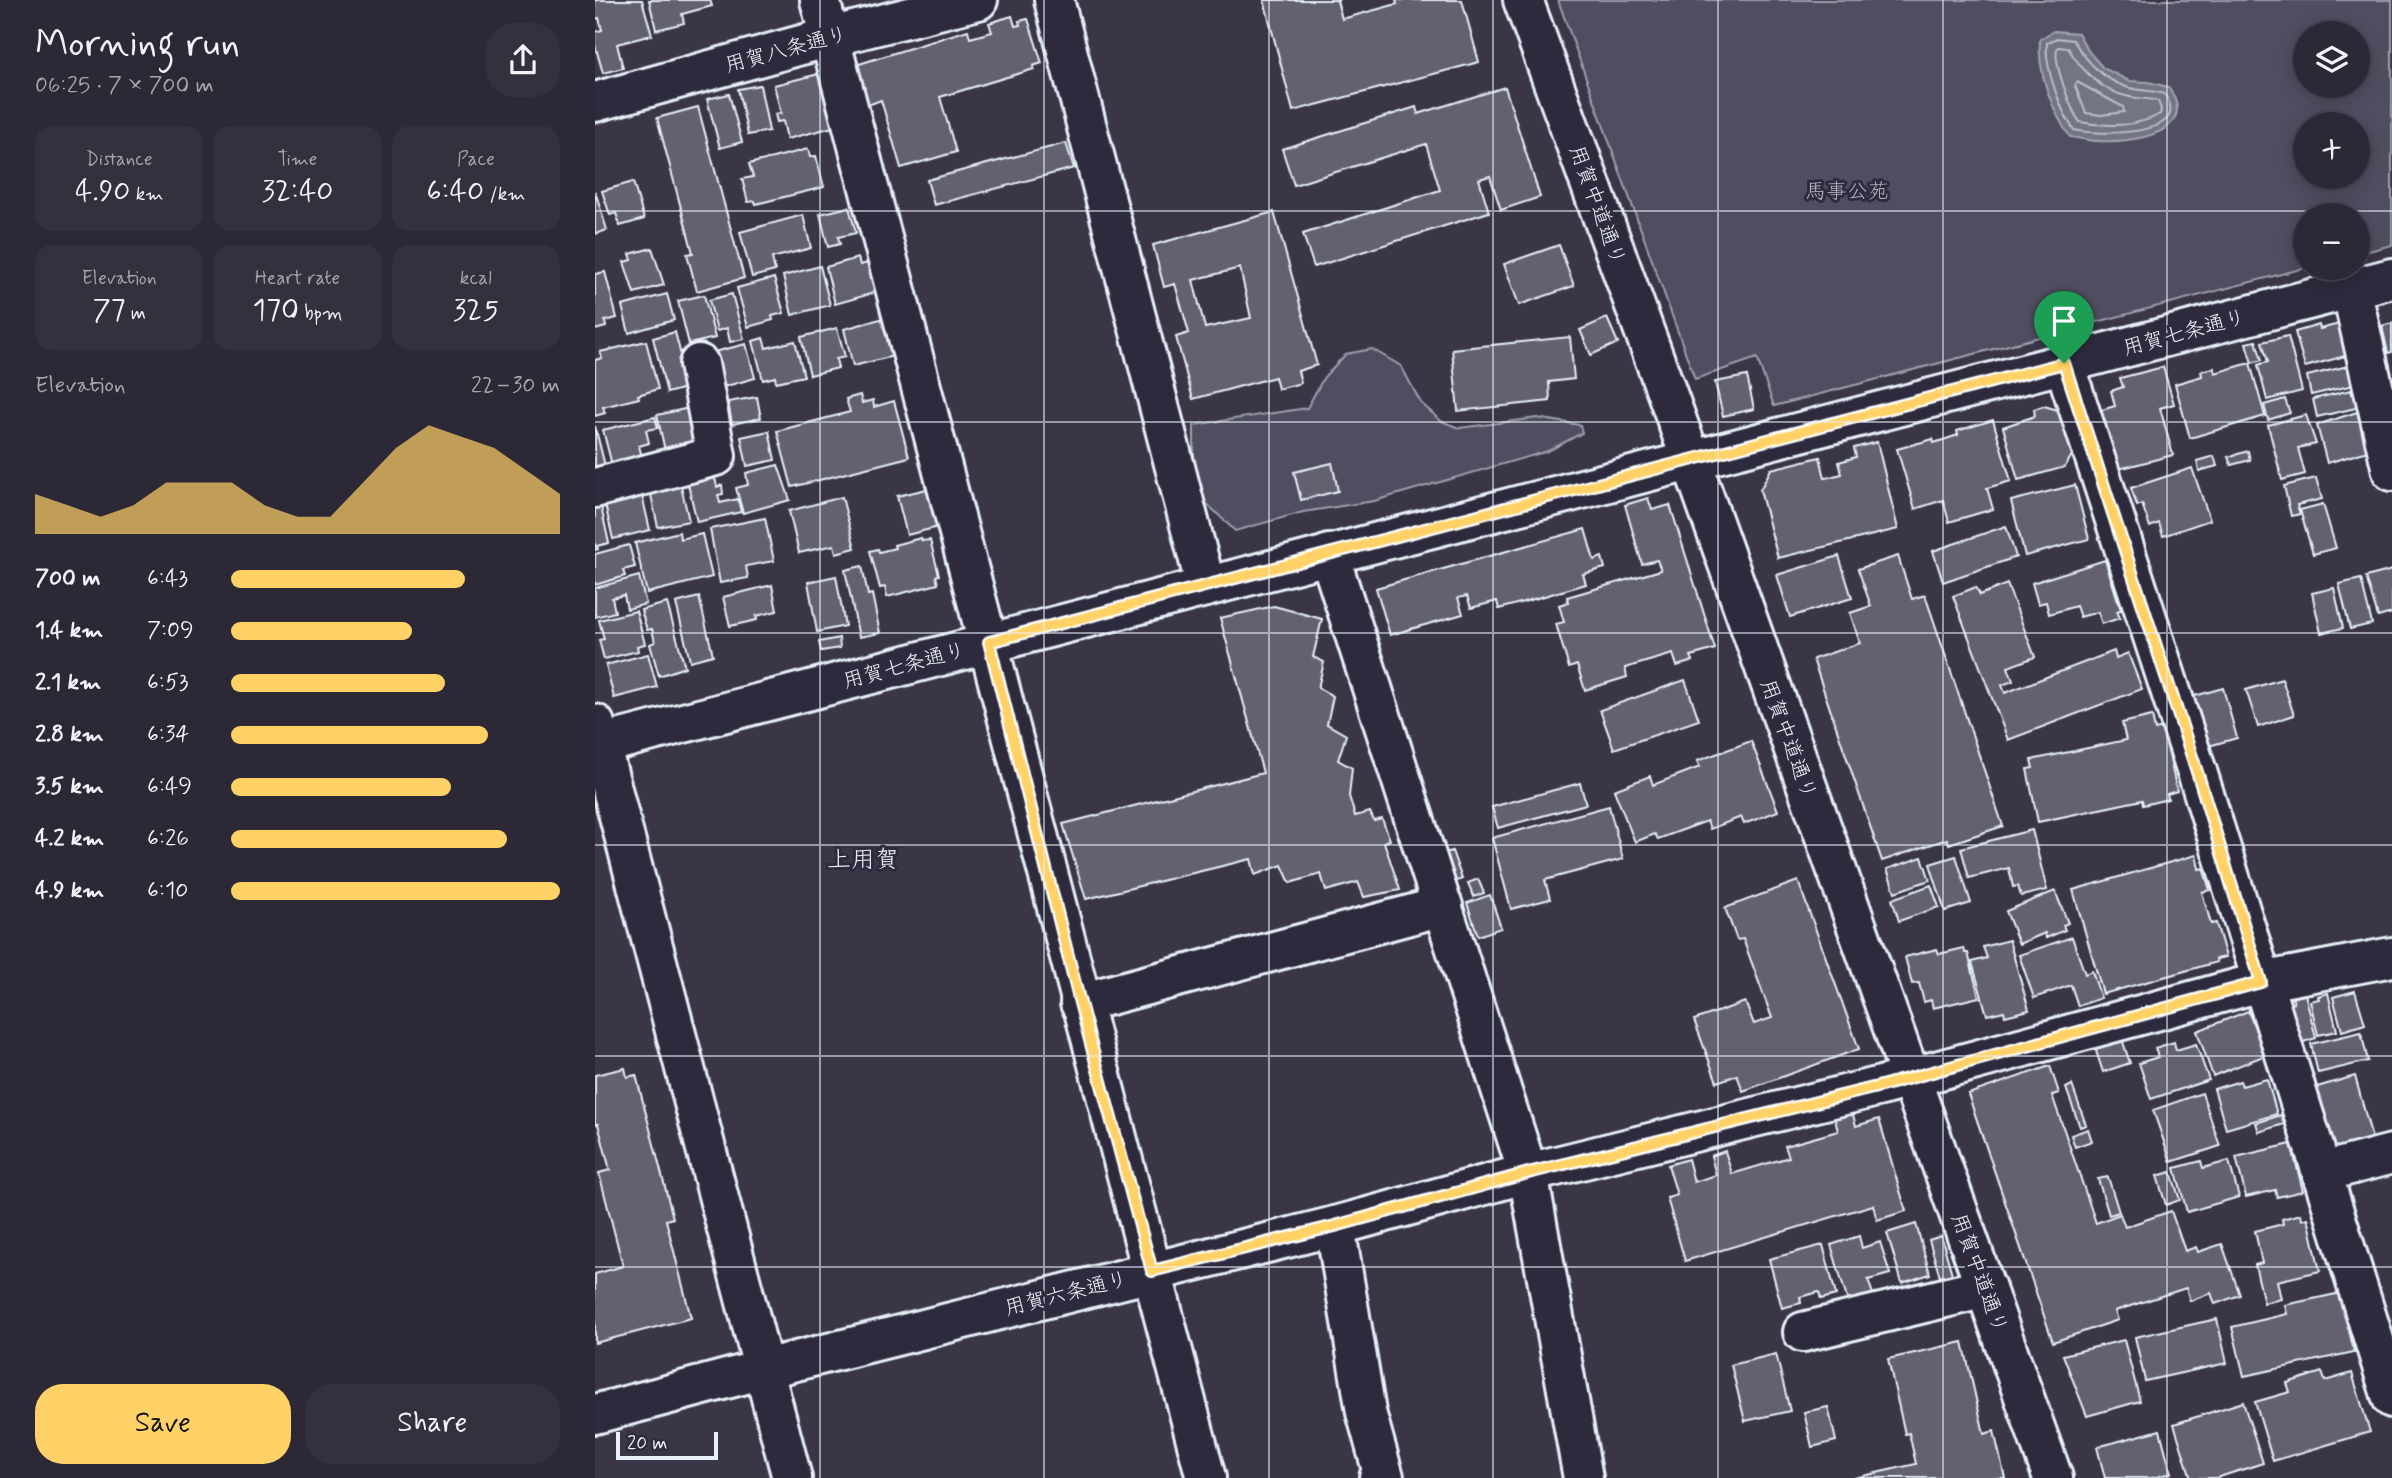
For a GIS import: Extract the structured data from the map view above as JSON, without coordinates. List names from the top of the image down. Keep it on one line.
{"streets":{"street":["用賀八条通り","用賀中道通り","用賀七条通り","用賀六条通り"]},"crossings":[["用賀中道通り","用賀七条通り"],["用賀中道通り","用賀六条通り"]],"districts":["上用賀"],"parks":["馬事公苑"],"scale_bar":"20 m","page":{"heading":["Morning run","06:25 · 7 × 700 m"],"map_buttons":["+","−"],"stats":[["Distance","4.90 km"],["Time","32:40"],["Pace","6:40 /km"],["Elevation","77 m"],["Heart rate","170 bpm"],["kcal","325"]],"chart":["Elevation","22–30 m"],"list":[{"name":"700 m","note":"6:43"},{"name":"1.4 km","note":"7:09"},{"name":"2.1 km","note":"6:53"},{"name":"2.8 km","note":"6:34"},{"name":"3.5 km","note":"6:49"},{"name":"4.2 km","note":"6:26"},{"name":"4.9 km","note":"6:10"}],"buttons":["Save","Share"],"scale":"20 m"}}
